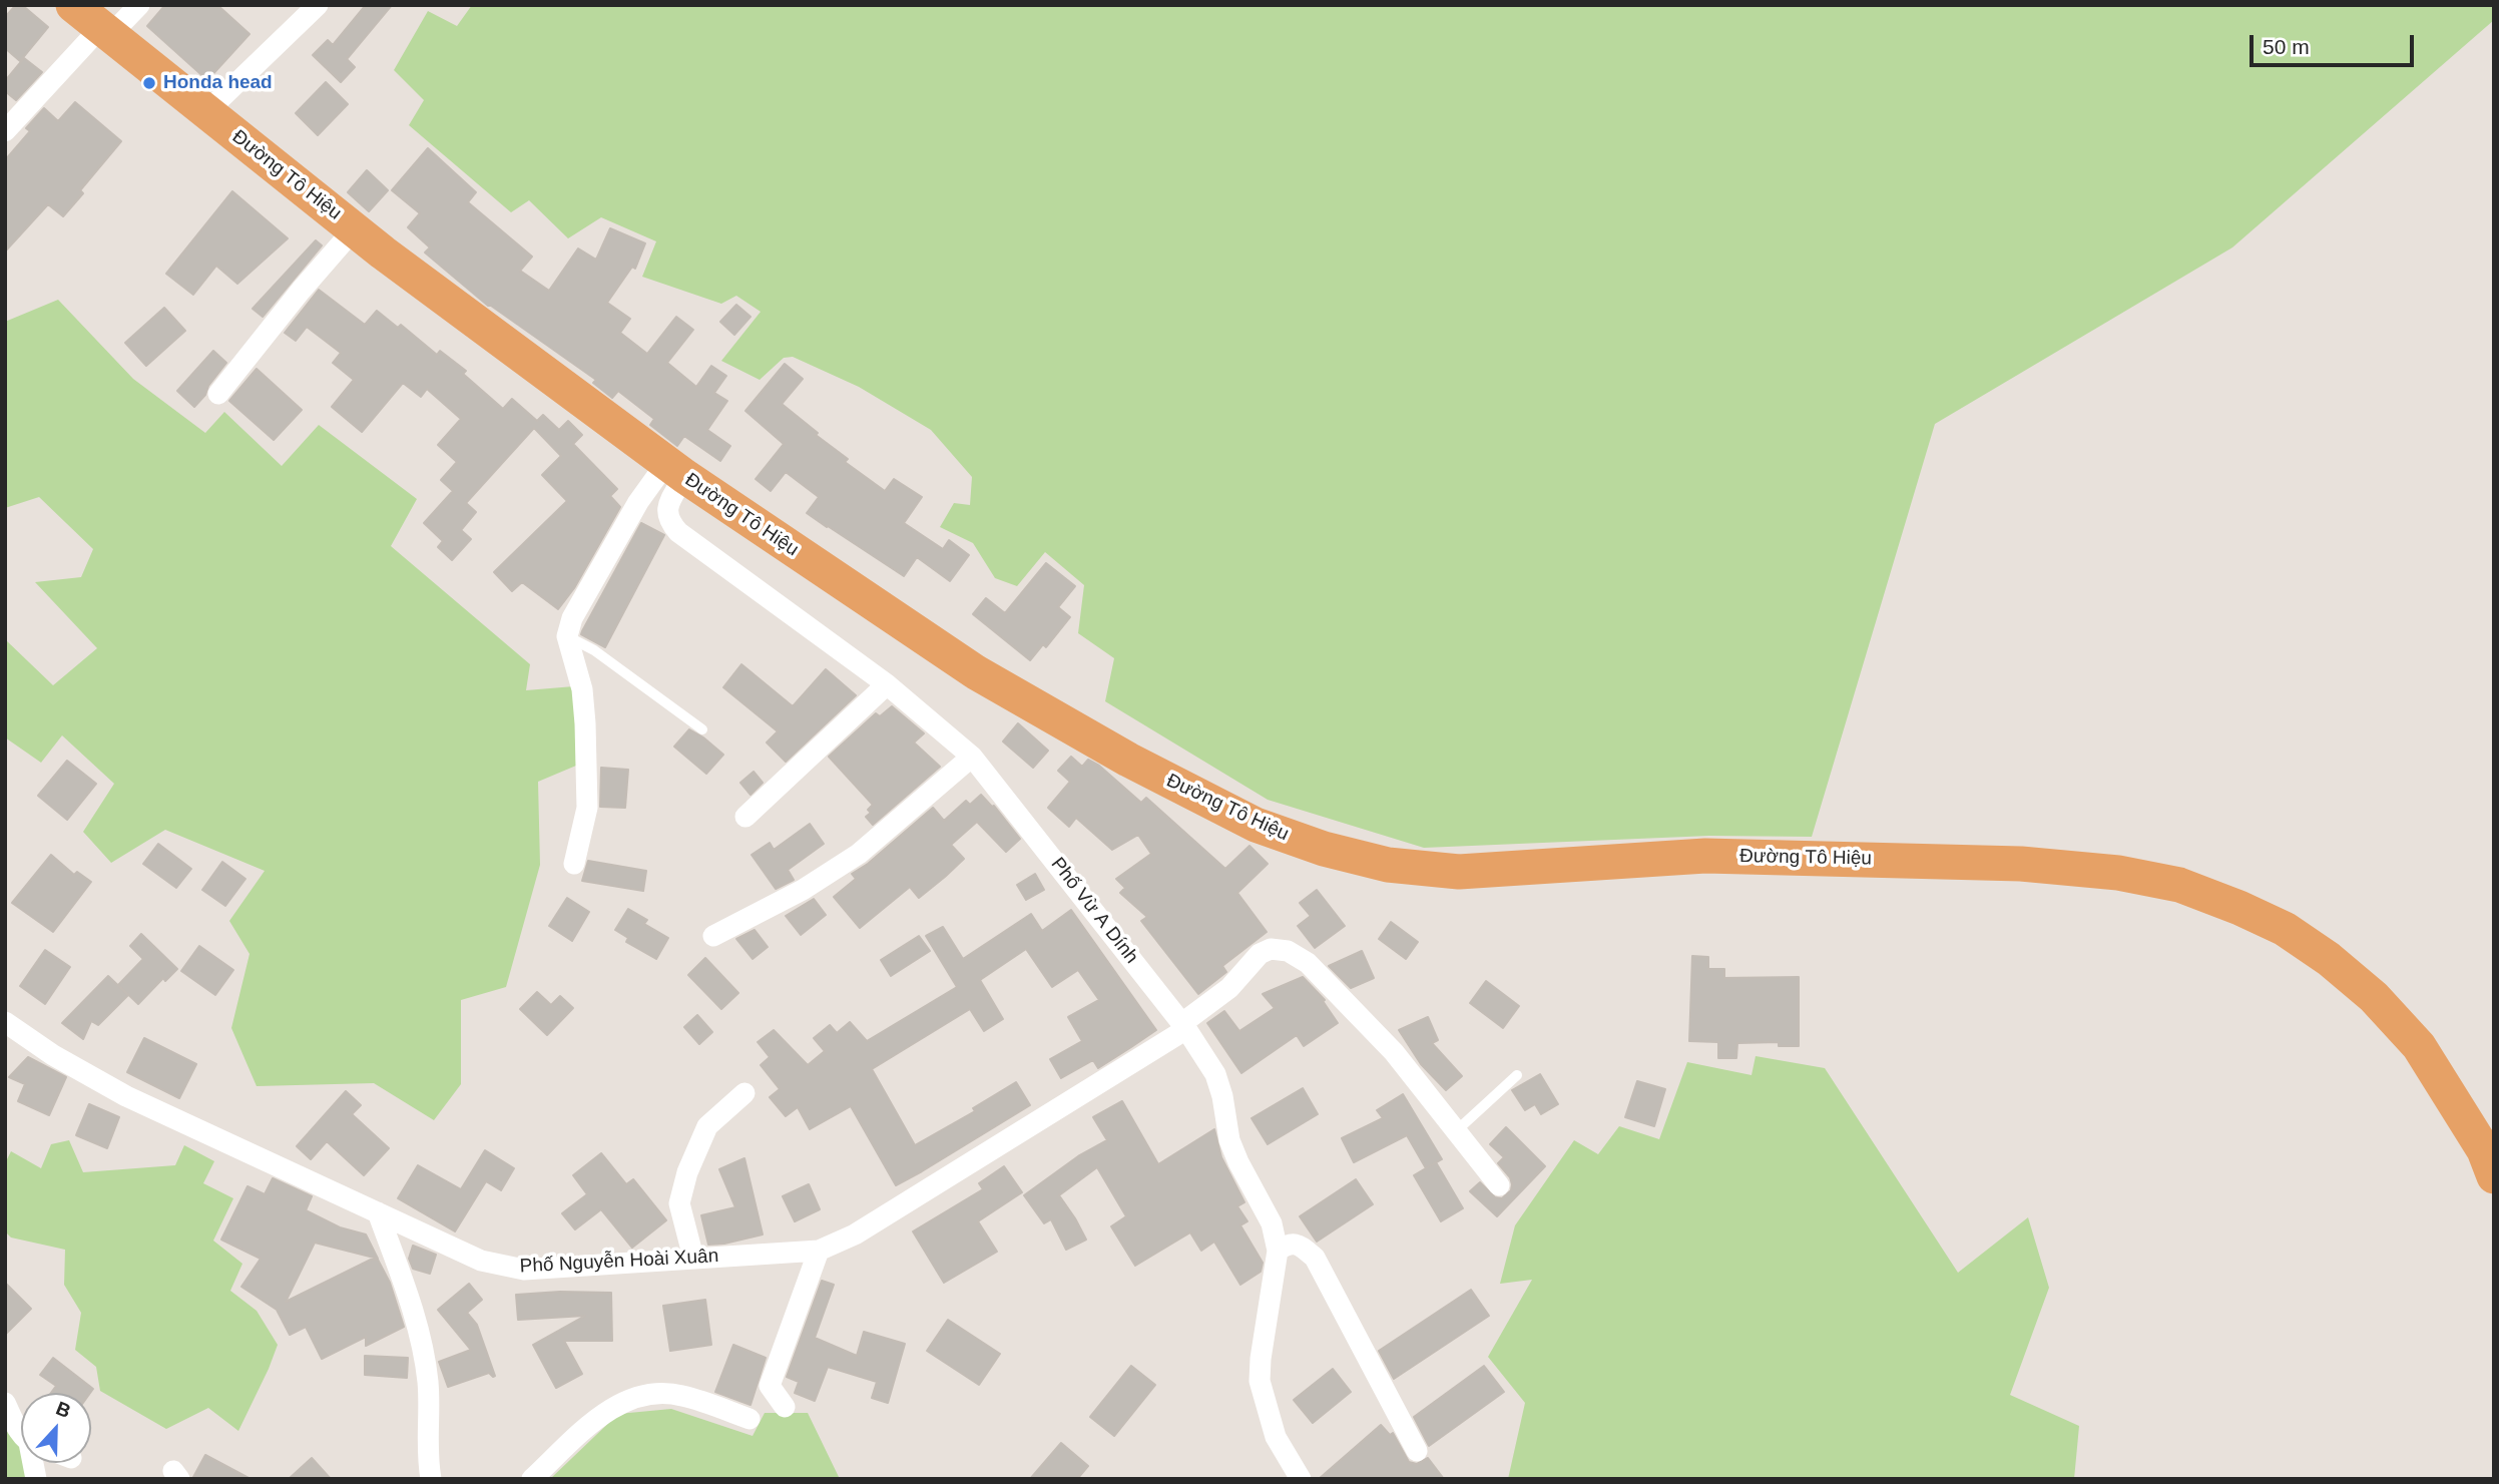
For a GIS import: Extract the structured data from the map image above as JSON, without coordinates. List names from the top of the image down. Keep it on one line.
{"streets":{"highway":["Đường Tô Hiệu"],"street":["Phố Vừ A Dính","Phố Nguyễn Hoài Xuân"]},"crossings":[["Đường Tô Hiệu","Phố Vừ A Dính"],["Phố Vừ A Dính","Phố Nguyễn Hoài Xuân"]],"places":["Honda head"],"scale_bar":"50 m","north":"top"}
